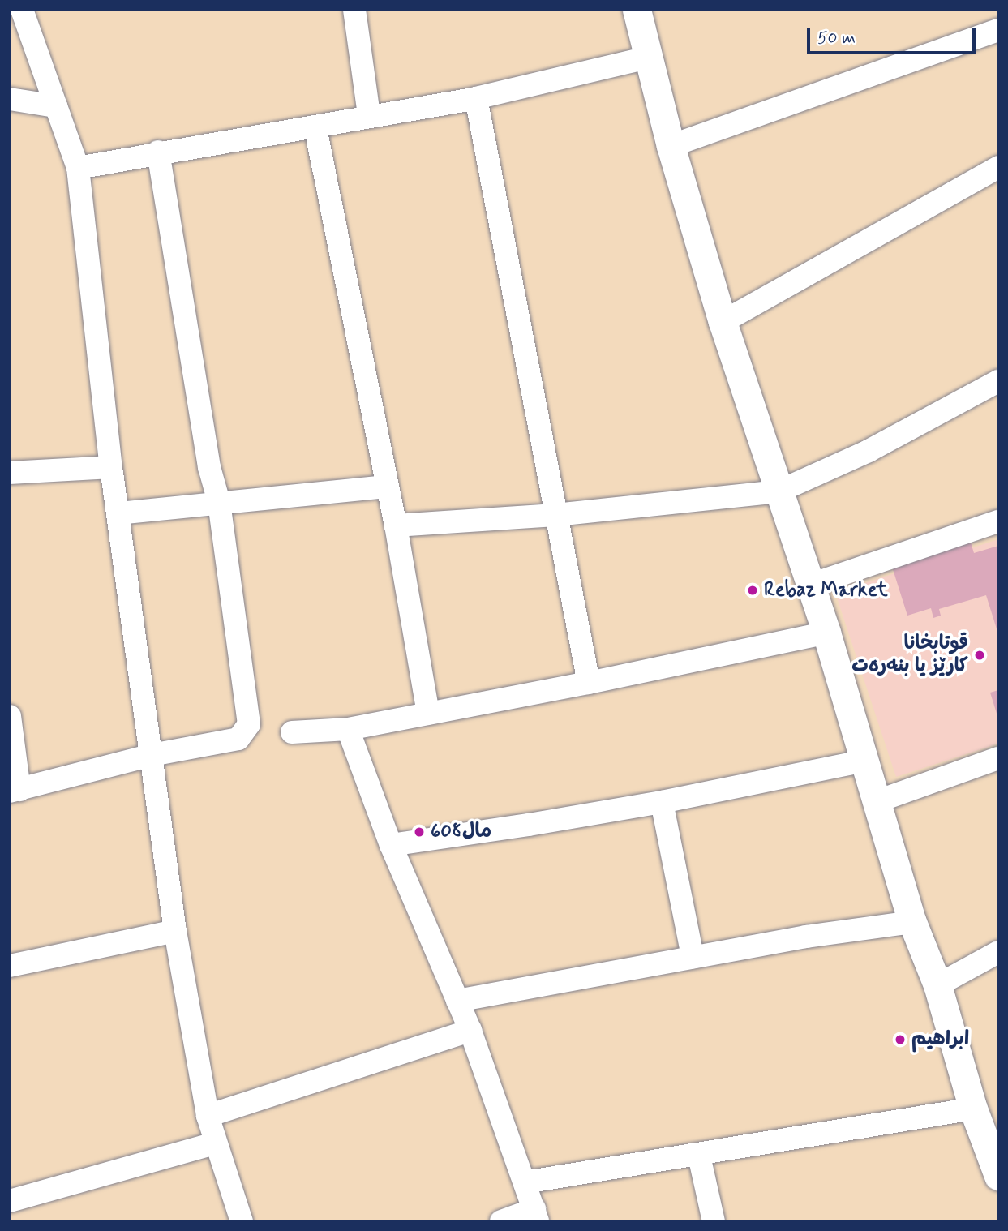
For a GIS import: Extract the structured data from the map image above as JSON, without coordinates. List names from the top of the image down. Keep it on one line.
{"places":["Rebaz Market","قوتابخانا کارێز یا بنەرەت","مال608","ابراهيم"],"scale_bar":"50 m"}
